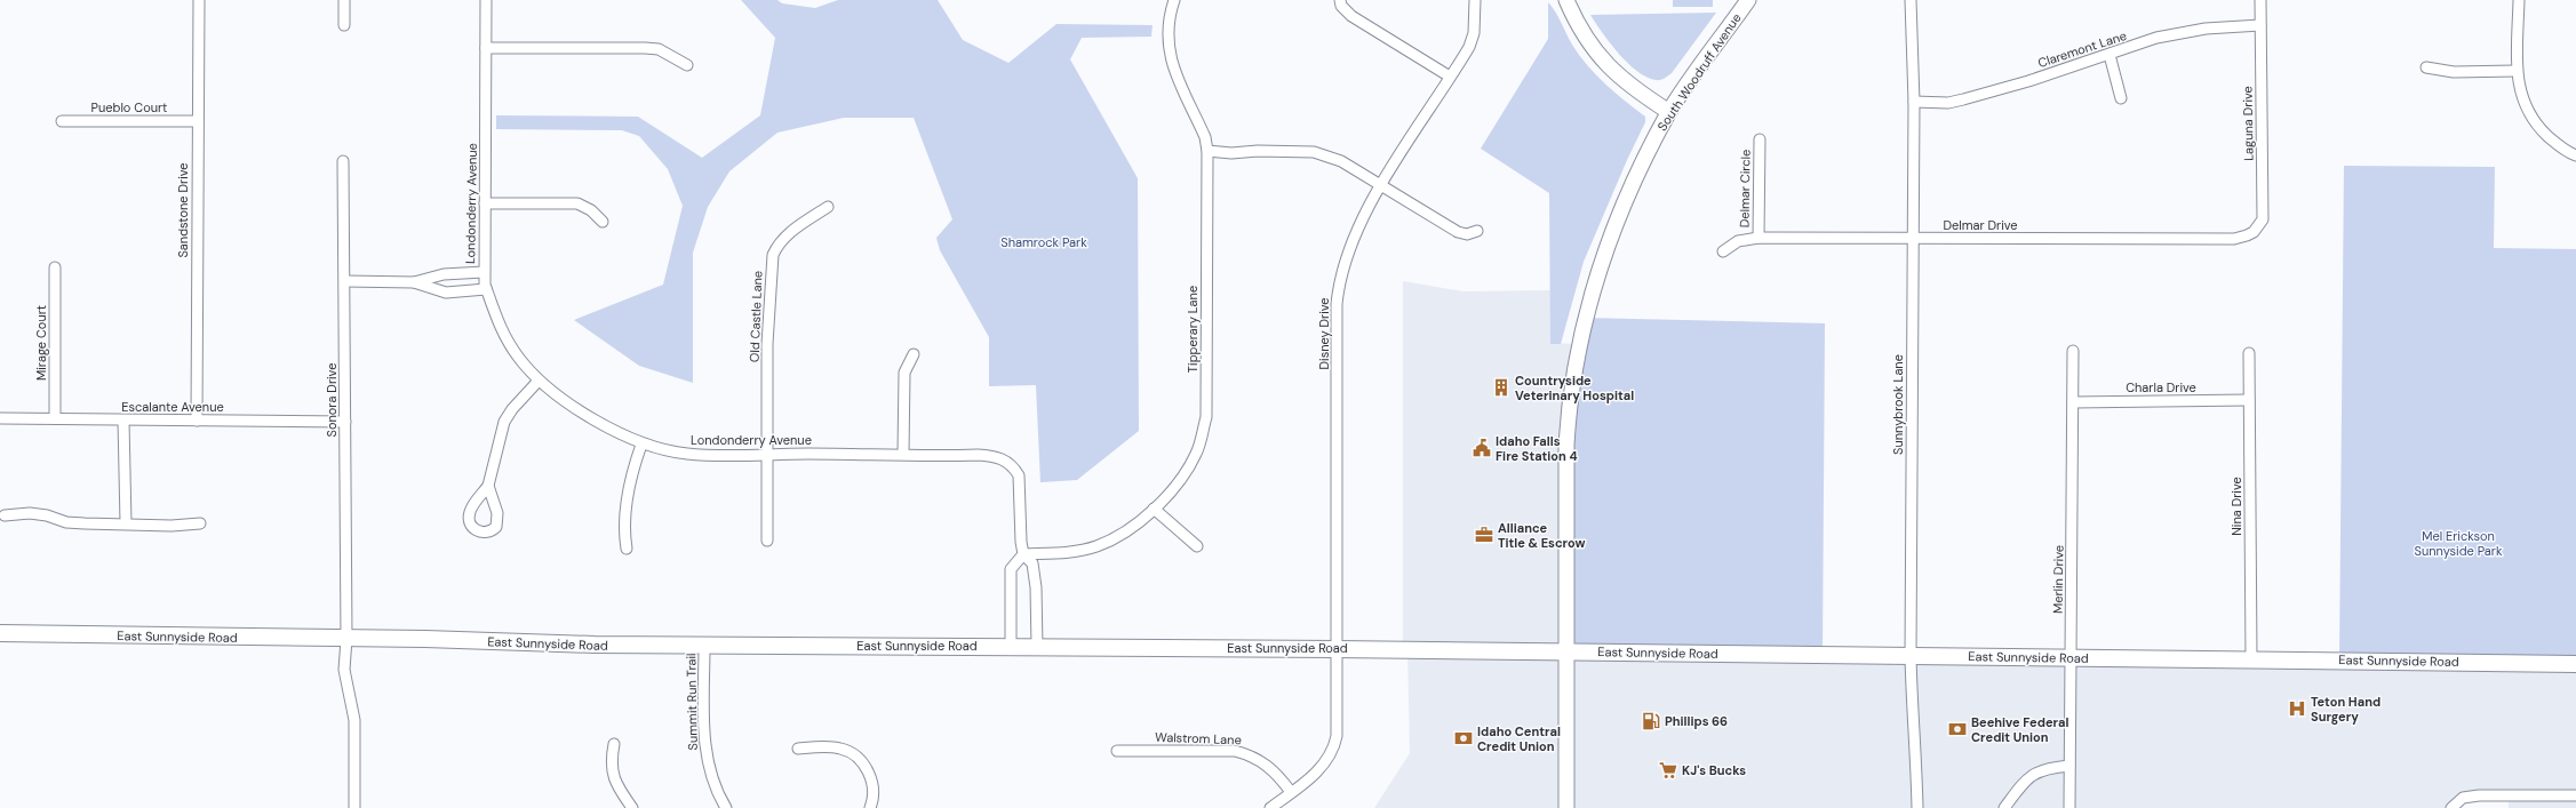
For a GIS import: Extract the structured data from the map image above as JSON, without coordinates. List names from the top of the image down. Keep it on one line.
{"streets":{"main road":["South Woodruff Avenue","East Sunnyside Road"],"street":["Claremont Lane","Pueblo Court","Laguna Drive","Delmar Circle","Londonderry Avenue","Sandstone Drive","Delmar Drive","Old Castle Lane","Tipperary Lane","Disney Drive","Mirage Court","Charla Drive","Sonora Drive","Sunnybrook Lane","Escalante Avenue","Nina Drive","Merlin Drive","Summit Run Trail","Walstrom Lane"]},"crossings":[["Claremont Lane","Laguna Drive"],["Claremont Lane","Sunnybrook Lane"],["South Woodruff Avenue","East Sunnyside Road"],["Pueblo Court","Sandstone Drive"],["Laguna Drive","Delmar Drive"],["Delmar Circle","Delmar Drive"],["Londonderry Avenue","Old Castle Lane"],["Londonderry Avenue","Tipperary Lane"],["Londonderry Avenue","East Sunnyside Road"],["Sandstone Drive","Escalante Avenue"],["Delmar Drive","Sunnybrook Lane"],["Disney Drive","East Sunnyside Road"],["Disney Drive","Walstrom Lane"],["Mirage Court","Escalante Avenue"],["Charla Drive","Nina Drive"],["Charla Drive","Merlin Drive"],["Sonora Drive","Escalante Avenue"],["Sonora Drive","East Sunnyside Road"],["Sunnybrook Lane","East Sunnyside Road"],["Nina Drive","East Sunnyside Road"],["Merlin Drive","East Sunnyside Road"],["East Sunnyside Road","Summit Run Trail"]],"parks":["Shamrock Park","Mel Erickson Sunnyside Park"],"places":{"building":["Countryside Veterinary Hospital"],"public building":["Idaho Falls Fire Station 4"],"office":["Alliance Title & Escrow"],"hospital":["Teton Hand Surgery"],"fuel station":["Phillips 66"],"bank":["Beehive Federal Credit Union","Idaho Central Credit Union"],"supermarket":["KJ's Bucks"]}}
